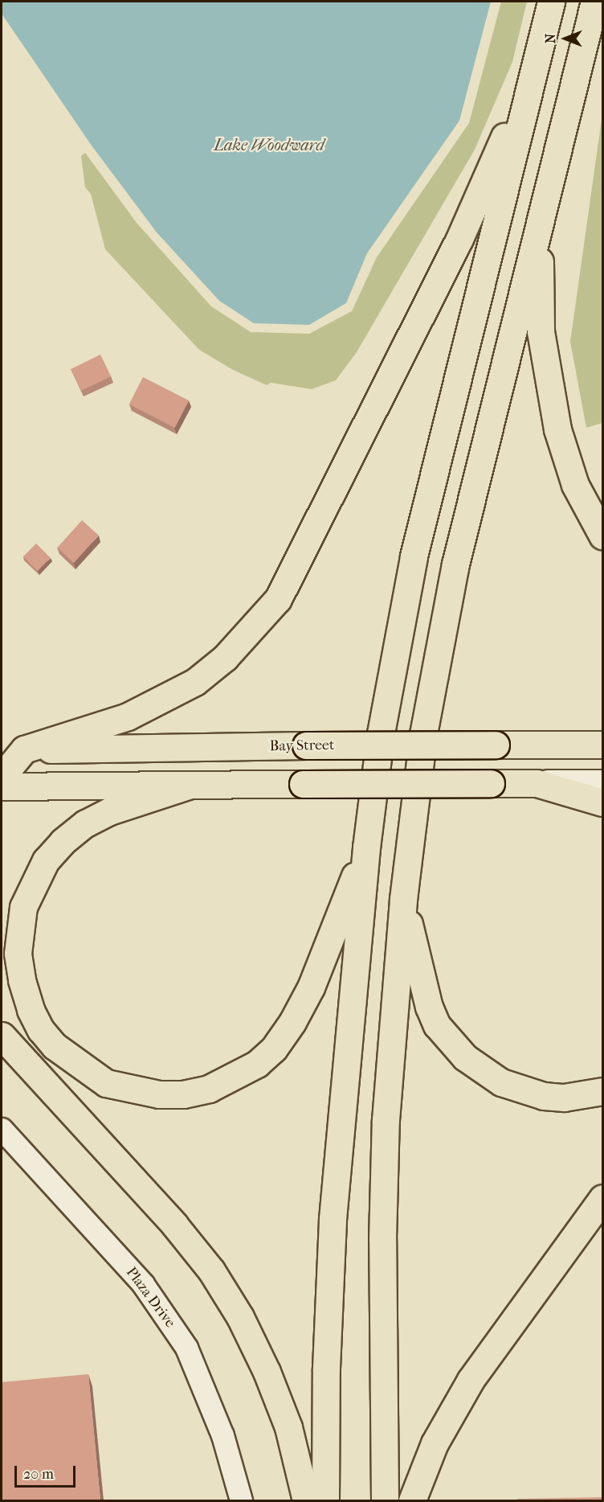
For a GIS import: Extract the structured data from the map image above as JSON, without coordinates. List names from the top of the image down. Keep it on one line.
{"streets":{"main road":["Bay Street"],"street":["Plaza Drive"]},"water":["Lake Woodward"],"scale_bar":"20 m","north":"left"}
